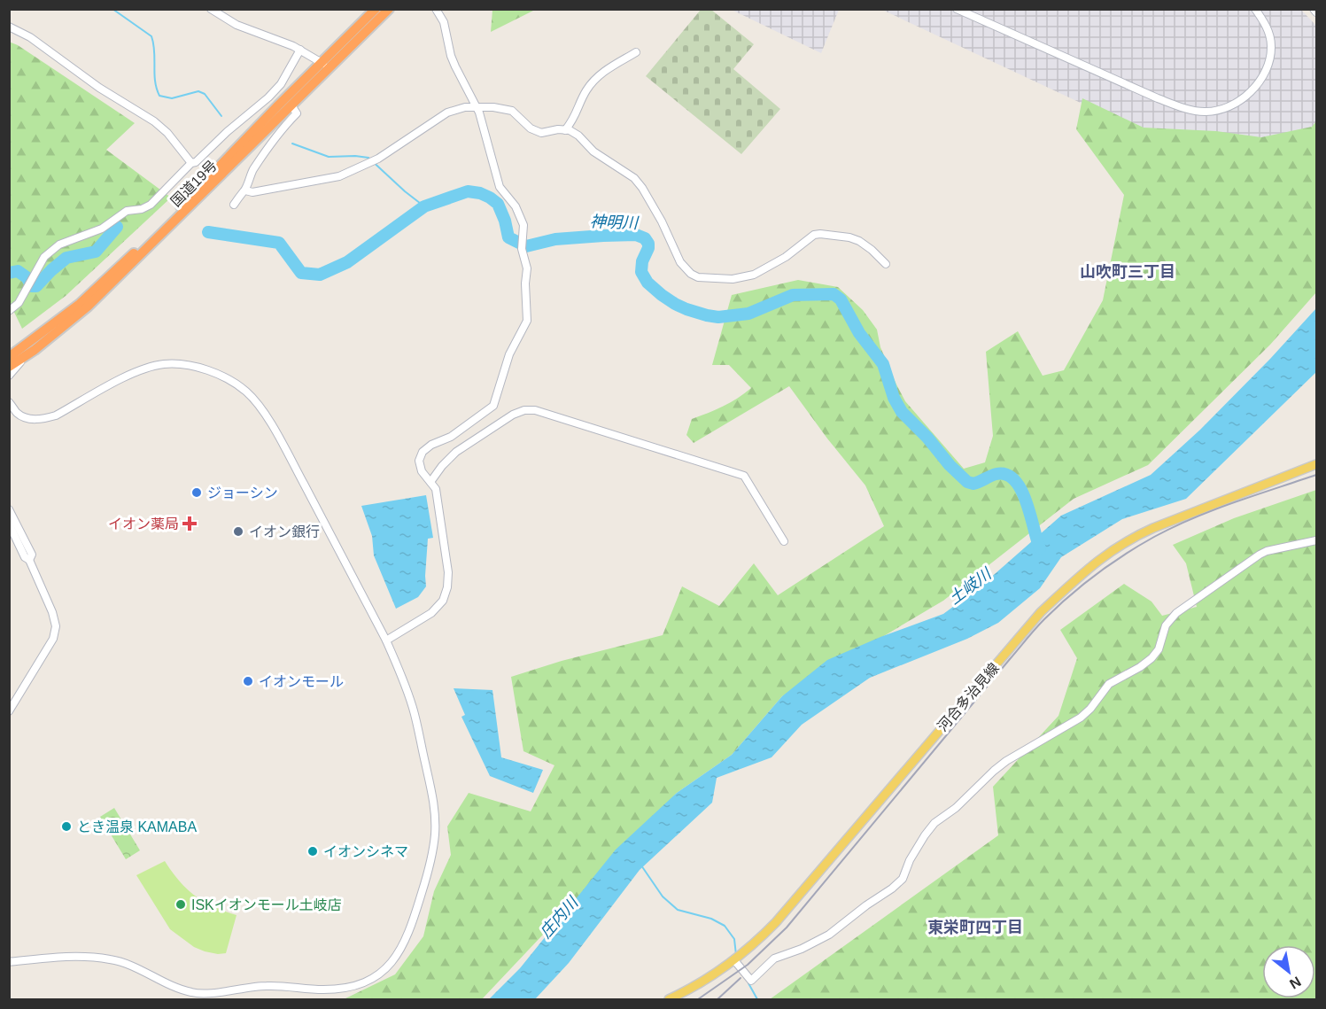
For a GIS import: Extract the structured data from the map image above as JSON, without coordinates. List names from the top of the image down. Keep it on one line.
{"streets":{"highway":["国道19号"],"main road":["河合多治見線"]},"districts":["山吹町三丁目","東栄町四丁目"],"water":["神明川","土岐川","庄内川"],"places":{"other":["ジョーシン","イオン銀行","イオンモール","とき温泉 KAMABA","イオンシネマ","ISKイオンモール土岐店"],"health":["イオン薬局"]},"north":"bottom right"}
